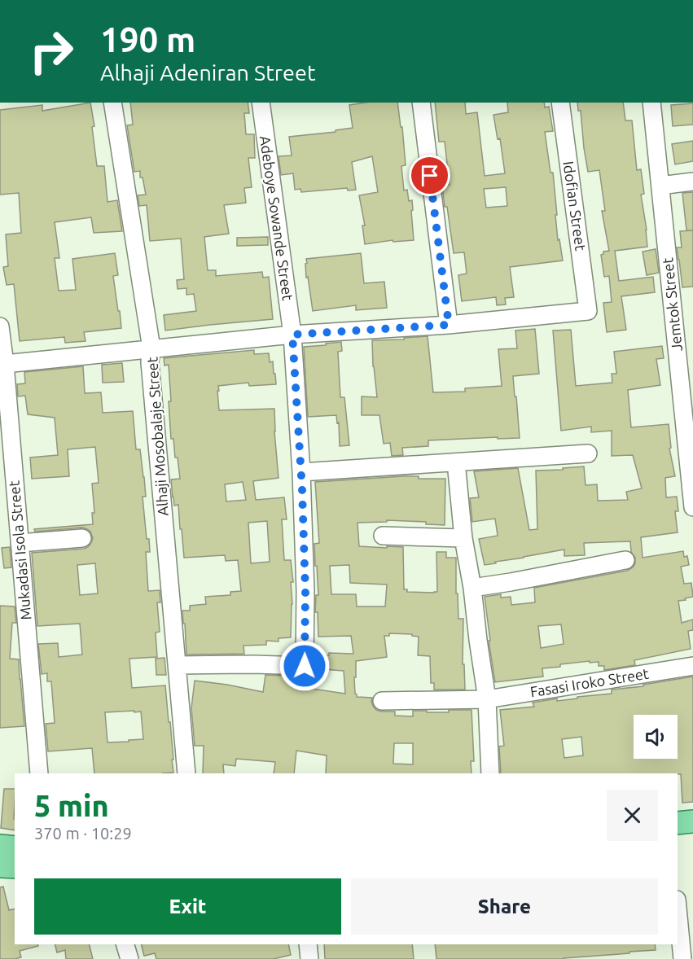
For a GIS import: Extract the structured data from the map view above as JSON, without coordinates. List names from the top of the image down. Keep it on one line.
{"streets":{"street":["Idofian Street","Adeboye Sowande Street","Jemtok Street","Alhaji Mosobalaje Street","Mukadasi Isola Street","Fasasi Iroko Street"]},"crossings":[["Adeboye Sowande Street","Alhaji Mosobalaje Street"]],"page":{"turn":["190 m","Alhaji Adeniran Street"],"heading":["5 min","370 m · 10:29"],"buttons":["Exit","Share"]}}
